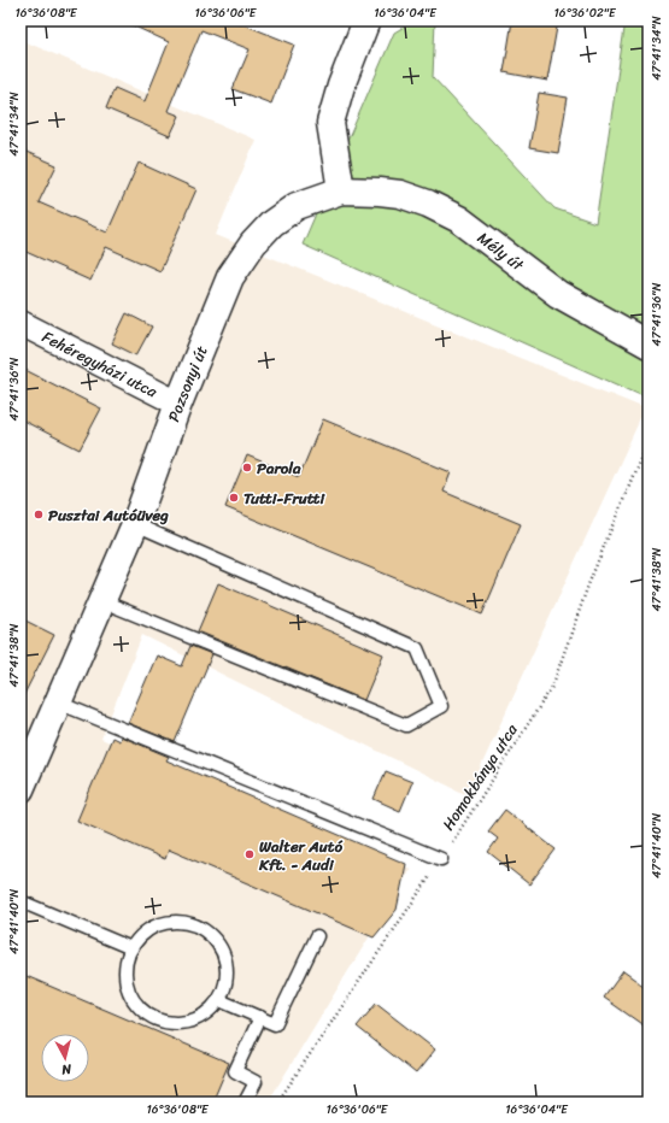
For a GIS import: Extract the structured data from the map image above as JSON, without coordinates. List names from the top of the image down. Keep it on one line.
{"streets":{"main road":["Mély út","Pozsonyi út"],"street":["Fehéregyházi utca"],"path":["Homokbánya utca"]},"crossings":[["Mély út","Pozsonyi út"],["Fehéregyházi utca","Pozsonyi út"]],"places":["Parola","Tutti-Frutti","Pusztai Autóüveg","Walter Autó Kft. - Audi"],"north":"bottom","coordinates":["16°36'08\"E","16°36'06\"E","16°36'04\"E","16°36'02\"E","47°41'34\"N","47°41'36\"N","47°41'38\"N","47°41'40\"N"]}
